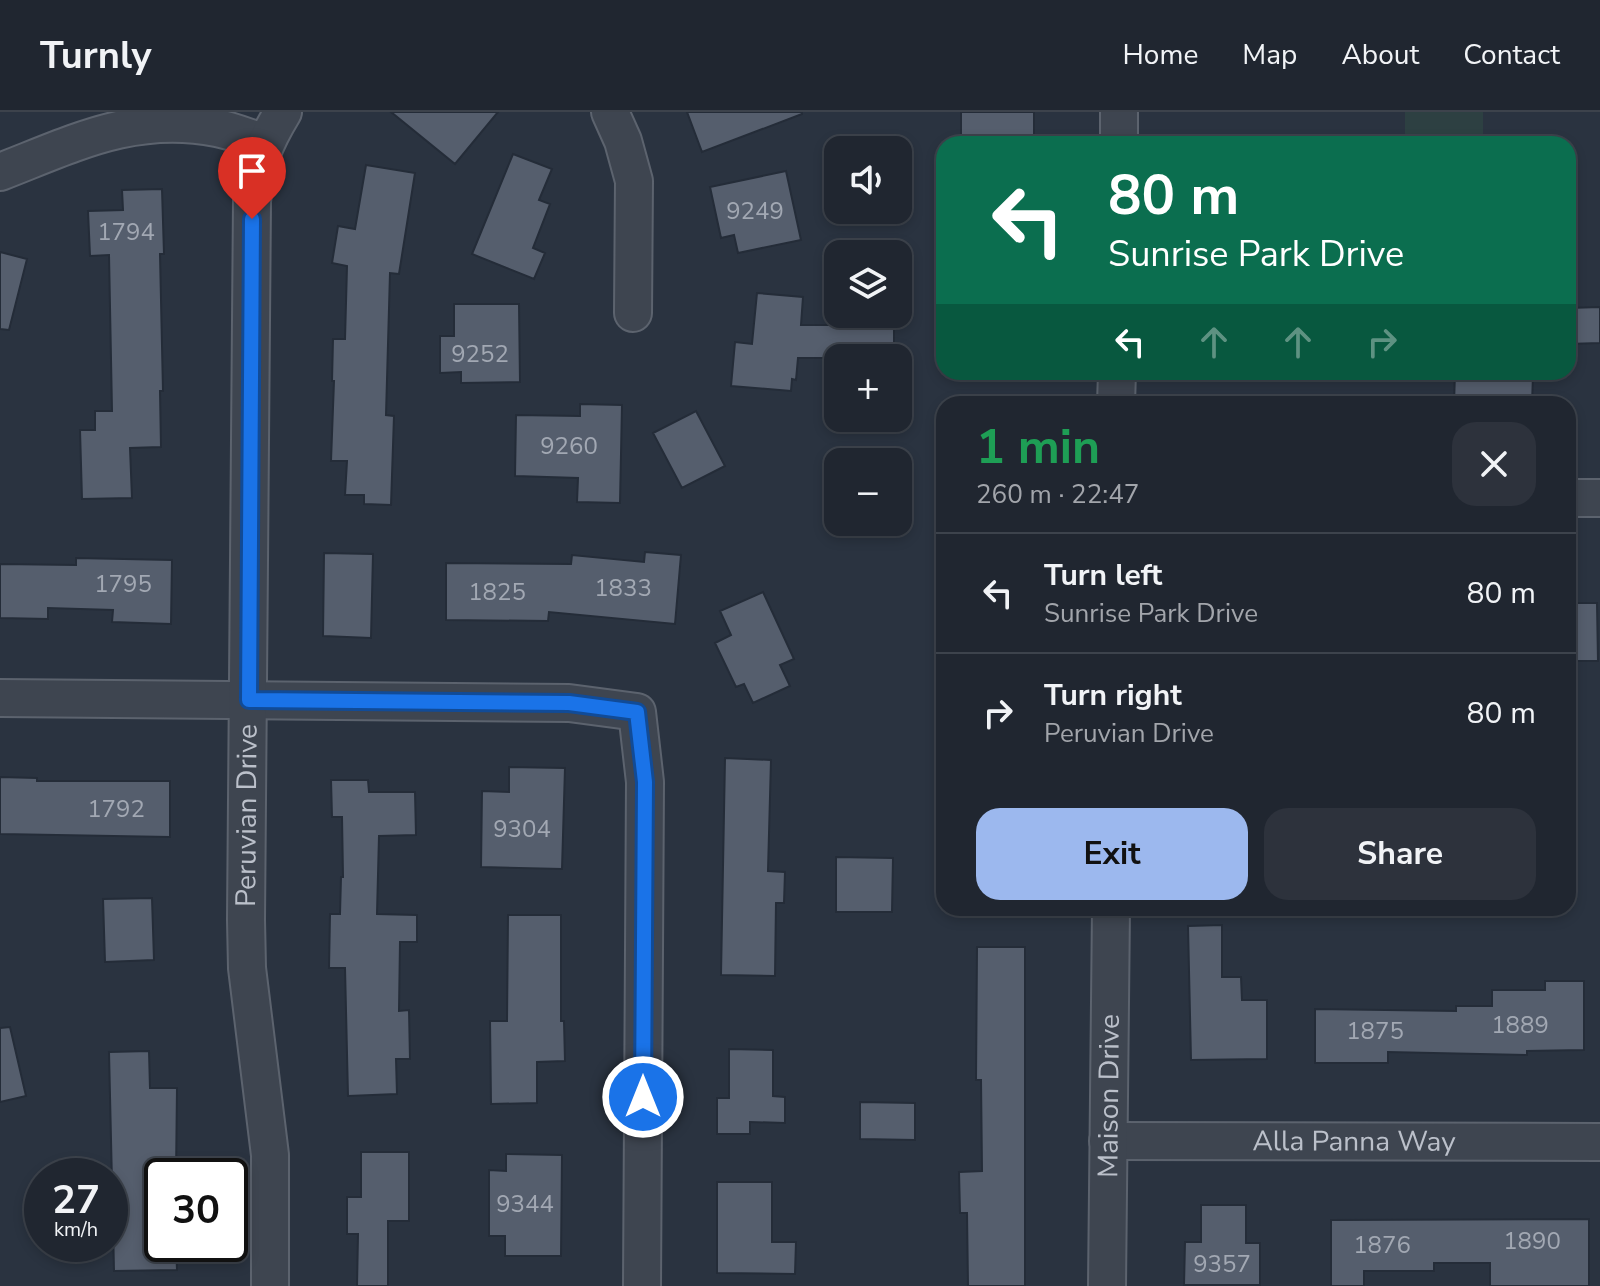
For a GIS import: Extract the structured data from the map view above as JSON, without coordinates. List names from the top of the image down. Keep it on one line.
{"streets":{"street":["Peruvian Drive","Maison Drive","Alla Panna Way"]},"crossings":[["Maison Drive","Alla Panna Way"]],"house_numbers":["9249","1794","9252","9260","1795","1833","1825","1792","9304","1889","1875","9344","1890","1876","9357"],"page":{"header":"Turnly","nav":["Home","Map","About","Contact"],"map_buttons":["+","−"],"turn":["80 m","Sunrise Park Drive"],"heading":["1 min","260 m · 22:47"],"list":[{"name":"Turn left","note":"Sunrise Park Drive","value":"80 m"},{"name":"Turn right","note":"Peruvian Drive","value":"80 m"}],"buttons":["Exit","Share"],"speed":"27 km/h","limit":"30"}}
